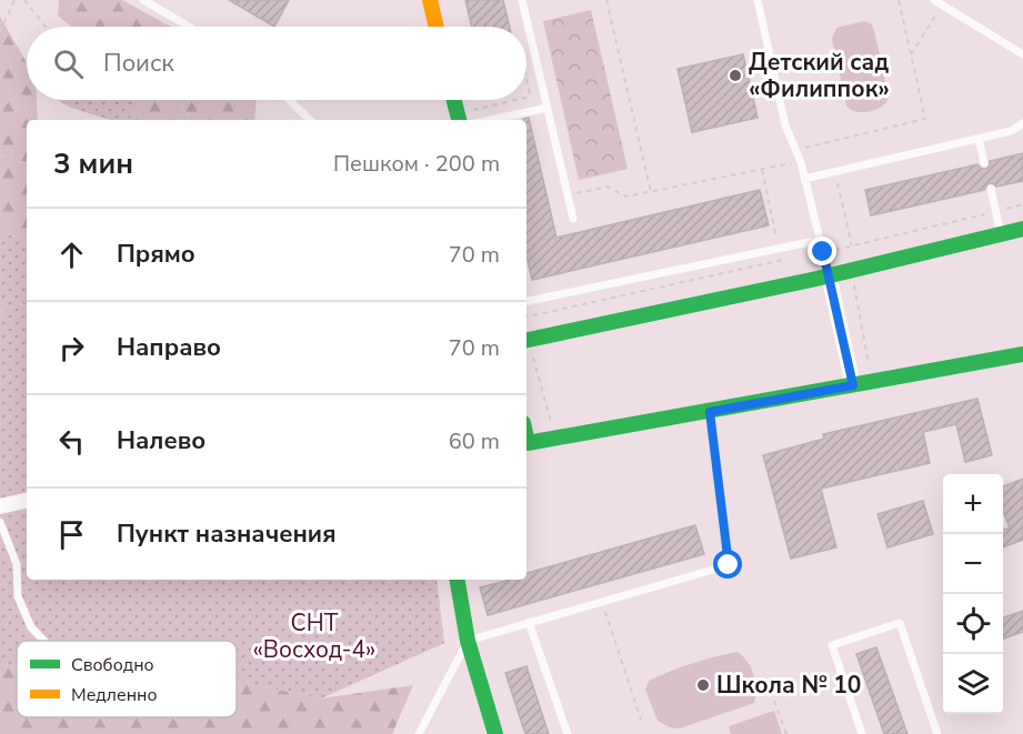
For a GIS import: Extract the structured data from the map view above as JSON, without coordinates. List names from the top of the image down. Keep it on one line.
{"parks":["СНТ «Восход-4»"],"places":["Детский сад «Филиппок»","Школа № 10"],"legend":["Свободно","Медленно"],"page":{"search":"Поиск","heading":["3 мин","Пешком · 200 m"],"list":[["Прямо","70 m"],["Направо","70 m"],["Налево","60 m"],"Пункт назначения"],"map_buttons":["+","−"]}}
